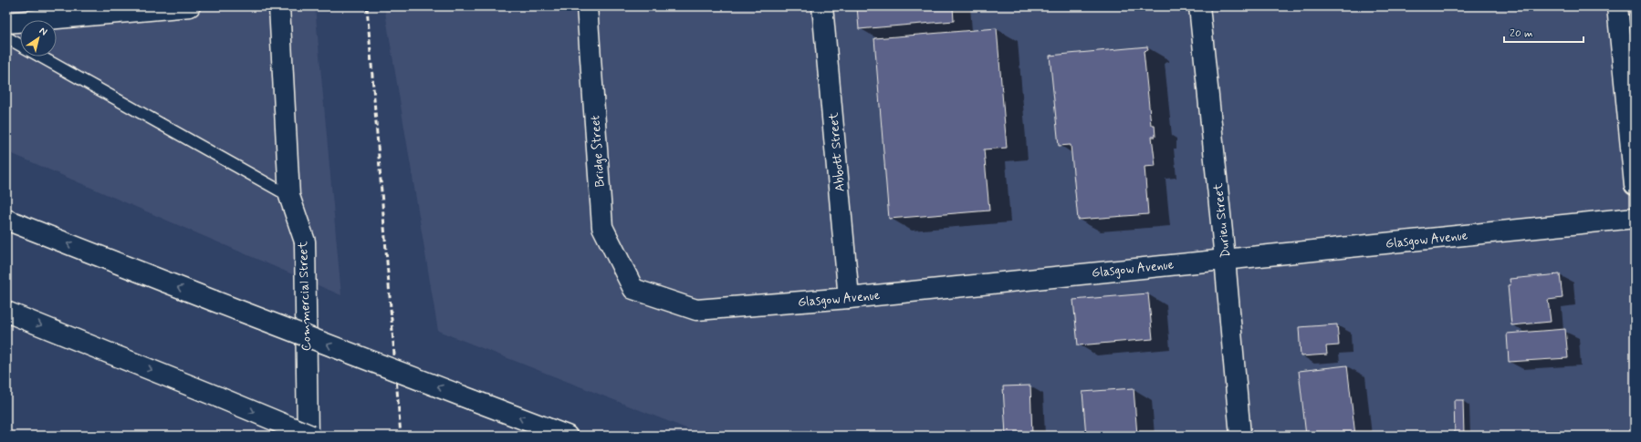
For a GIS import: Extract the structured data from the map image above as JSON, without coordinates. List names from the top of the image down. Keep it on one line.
{"streets":{"main road":["Bridge Street","Abbott Street","Durieu Street","Glasgow Avenue","Commercial Street"]},"crossings":[["Bridge Street","Glasgow Avenue"],["Abbott Street","Glasgow Avenue"],["Durieu Street","Glasgow Avenue"]],"scale_bar":"20 m","north":"top right"}
